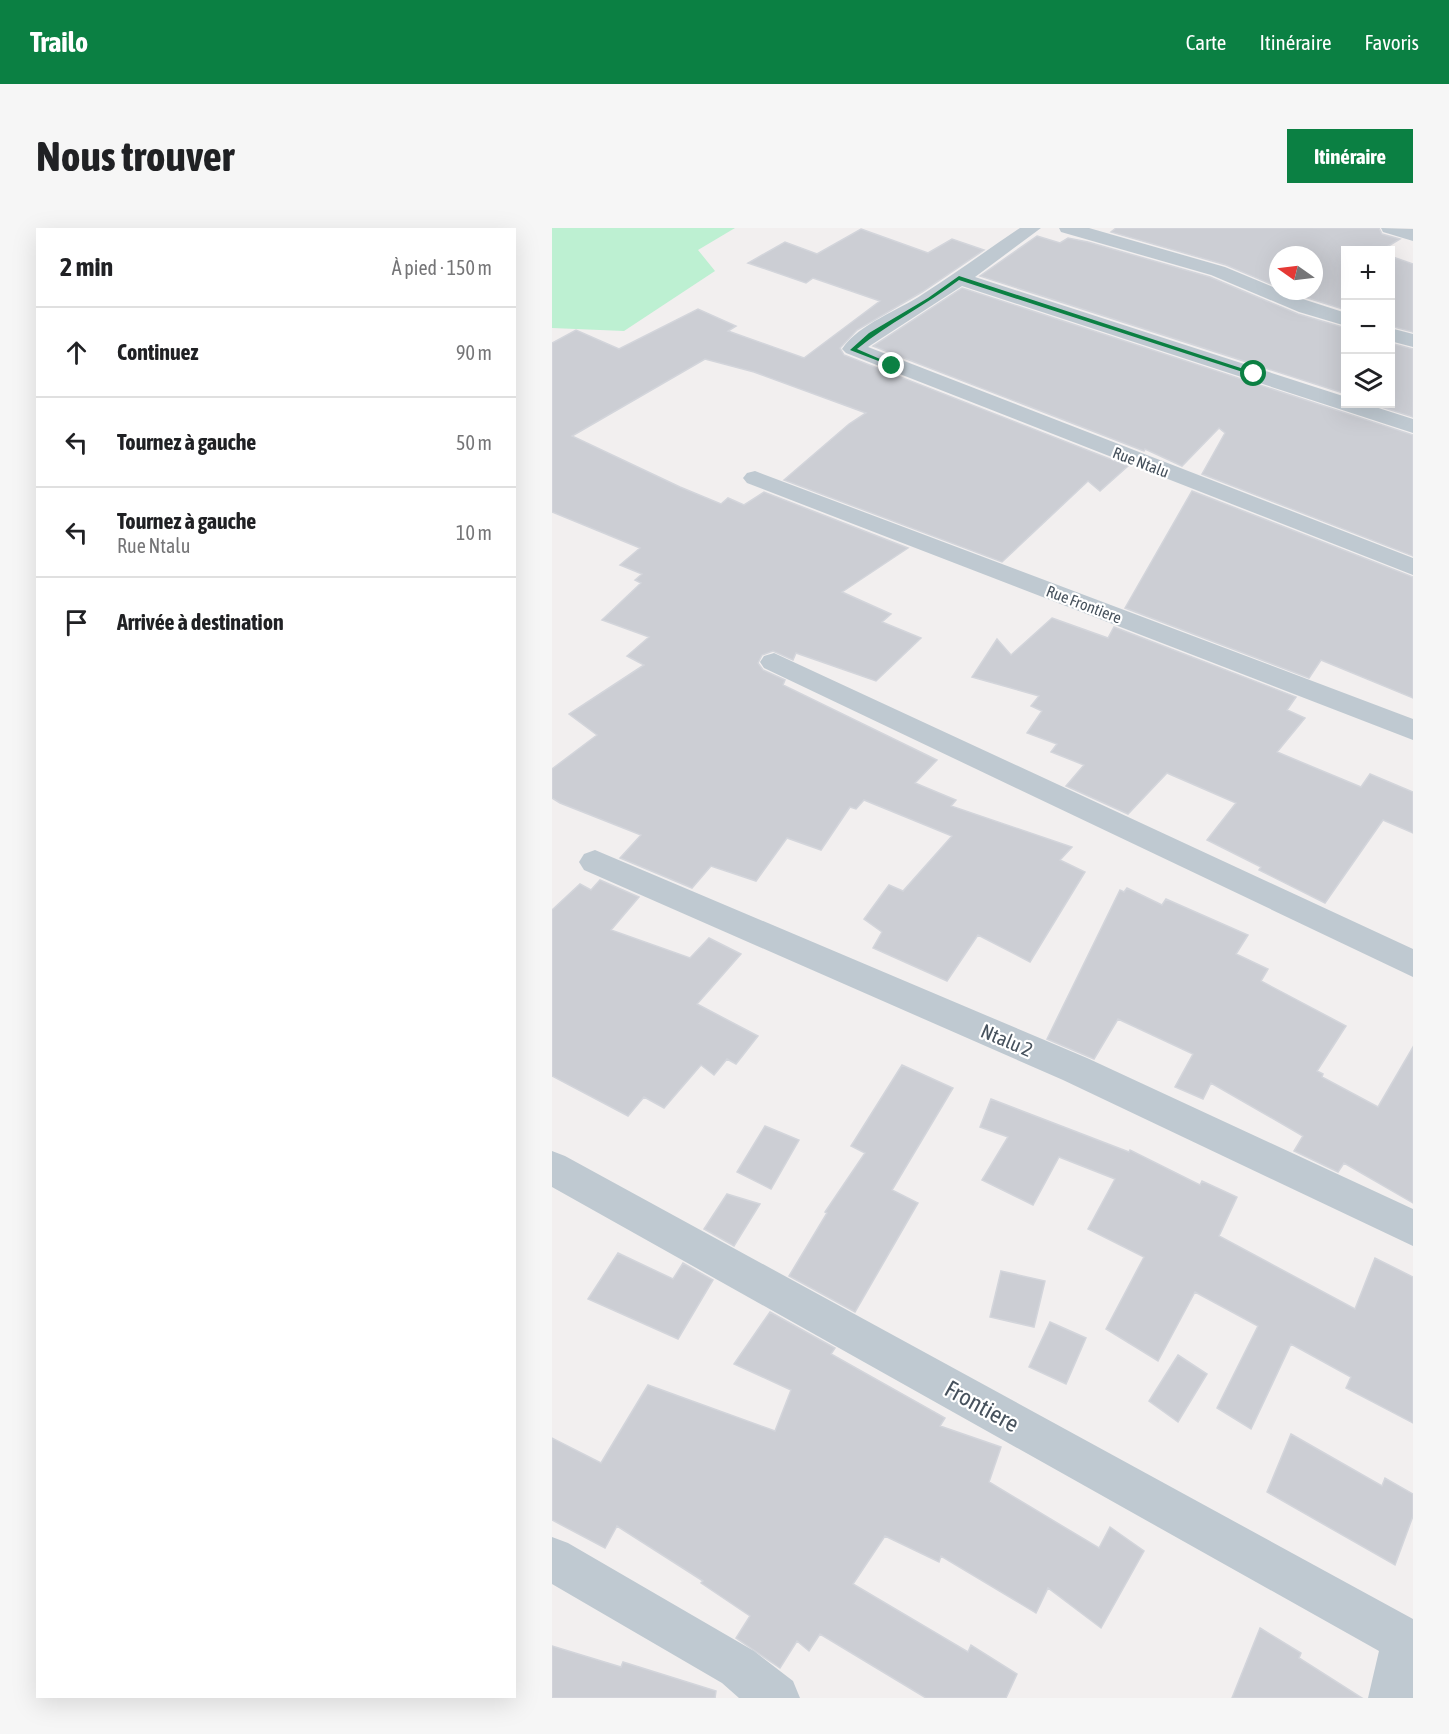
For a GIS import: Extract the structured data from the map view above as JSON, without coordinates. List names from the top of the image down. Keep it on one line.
{"streets":{"street":["Rue Ntalu","Rue Frontiere","Ntalu 2","Frontiere"]},"north":"left","page":{"header":"Trailo","nav":["Carte","Itinéraire","Favoris"],"buttons":"Itinéraire","title":"Nous trouver","heading":["2 min","À pied · 150 m"],"map_buttons":["+","−"],"list":[["Continuez","90 m"],["Tournez à gauche","50 m"],["Tournez à gauche","Rue Ntalu","10 m"],"Arrivée à destination"]}}
